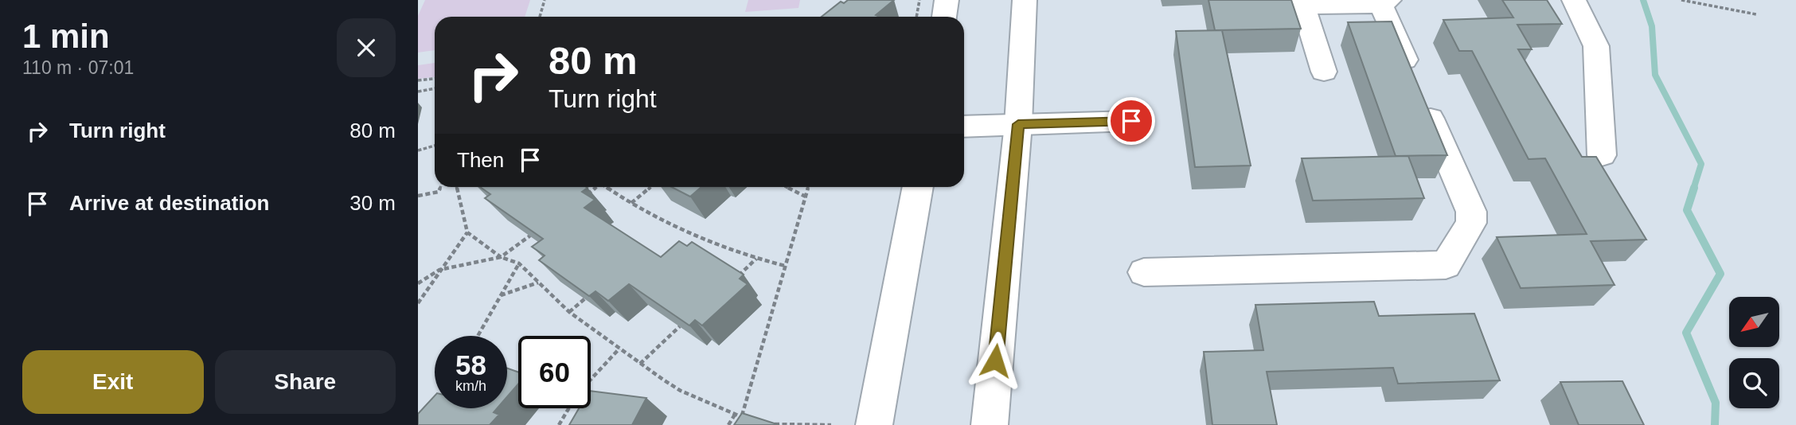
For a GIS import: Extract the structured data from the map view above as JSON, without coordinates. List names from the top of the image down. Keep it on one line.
{"north":"bottom left","page":{"heading":["1 min","110 m · 07:01"],"turn":["80 m","Turn right"],"list":[{"name":"Turn right","value":"80 m"},{"name":"Arrive at destination","value":"30 m"}],"then":"Then","speed":"58 km/h","limit":"60","buttons":["Exit","Share"]}}
